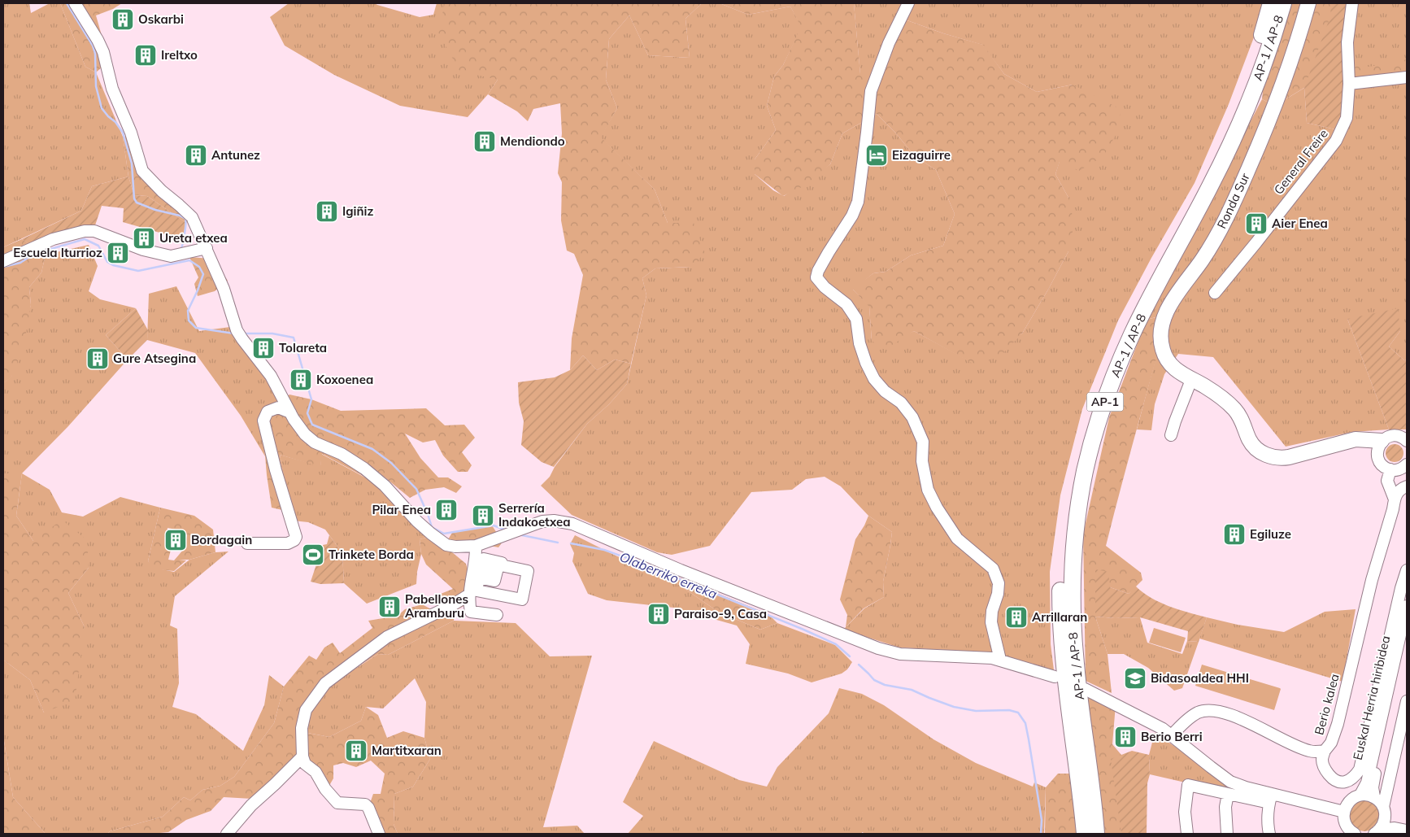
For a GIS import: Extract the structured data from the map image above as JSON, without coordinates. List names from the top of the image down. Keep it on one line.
{"streets":{"highway":["AP-1 / AP-8","AP-1"],"main road":["Ronda Sur"],"street":["General Freire","Euskal Herria hiribidea","Berio kalea"]},"water":["Olaberriko erreka"],"places":{"building":["Oskarbi","Ireltxo","Mendiondo","Antunez","Igiñiz","Aier Enea","Ureta etxea","Escuela Iturrioz","Tolareta","Gure Atsegina","Koxoenea","Pilar Enea","Serrería Indakoetxea","Egiluze","Bordagain","Pabellones Aramburu","Paraiso-9, Casa","Arrillaran","Berio Berri","Martitxaran"],"hotel":["Eizaguirre"],"sports":["Trinkete Borda"],"school or university":["Bidasoaldea HHI"]}}
